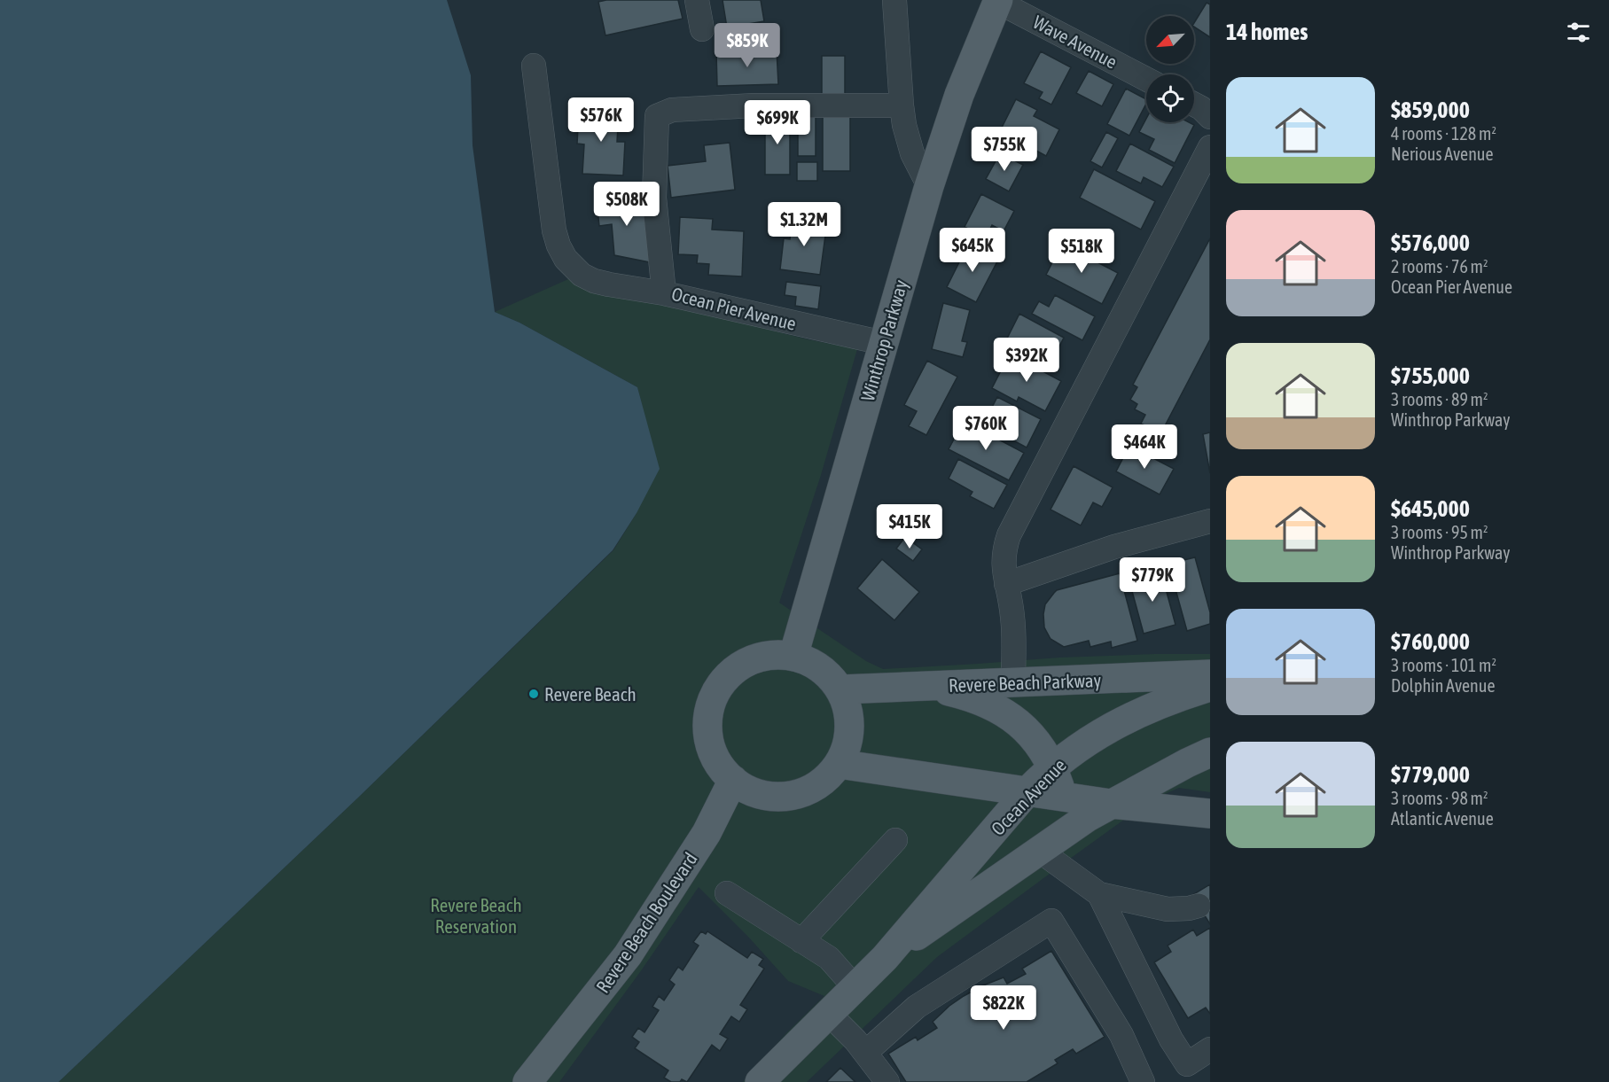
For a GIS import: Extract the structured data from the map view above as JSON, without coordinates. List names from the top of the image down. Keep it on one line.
{"streets":{"main road":["Winthrop Parkway","Revere Beach Parkway","Ocean Avenue","Revere Beach Boulevard"],"street":["Wave Avenue","Ocean Pier Avenue"]},"crossings":[["Wave Avenue","Winthrop Parkway"],["Ocean Pier Avenue","Winthrop Parkway"],["Winthrop Parkway","Revere Beach Parkway"],["Winthrop Parkway","Revere Beach Boulevard"],["Revere Beach Parkway","Revere Beach Boulevard"]],"parks":["Revere Beach Reservation"],"places":["Revere Beach"],"north":"bottom left","page":{"heading":"14 homes","price":["$859K","$576K","$699K","$755K","$508K","$1.32M","$645K","$518K","$392K","$760K","$464K","$415K","$779K","$822K"],"list":[{"name":"$859,000","note":"4 rooms · 128 m² · Nerious Avenue"},{"name":"$576,000","note":"2 rooms · 76 m² · Ocean Pier Avenue"},{"name":"$755,000","note":"3 rooms · 89 m² · Winthrop Parkway"},{"name":"$645,000","note":"3 rooms · 95 m² · Winthrop Parkway"},{"name":"$760,000","note":"3 rooms · 101 m² · Dolphin Avenue"},{"name":"$779,000","note":"3 rooms · 98 m² · Atlantic Avenue"}]}}
